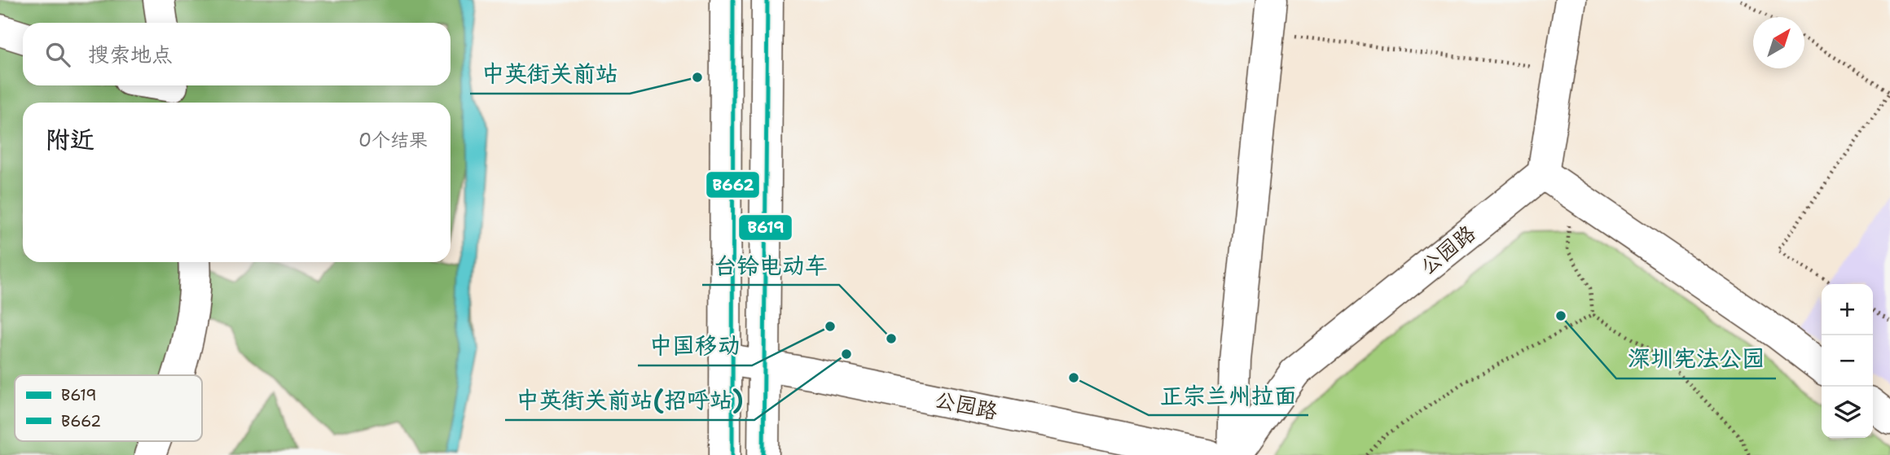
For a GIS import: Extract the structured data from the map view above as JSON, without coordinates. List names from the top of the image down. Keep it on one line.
{"streets":{"street":["公园路"]},"places":["中英街关前站","深圳宪法公园","中国移动","台铃电动车","中英街关前站(招呼站)","正宗兰州拉面"],"lines":["transit line B619","transit line B662"],"legend":["B619","B662"],"north":"top right","page":{"search":"搜索地点","heading":["附近","0个结果"],"map_buttons":["+","−"]}}
